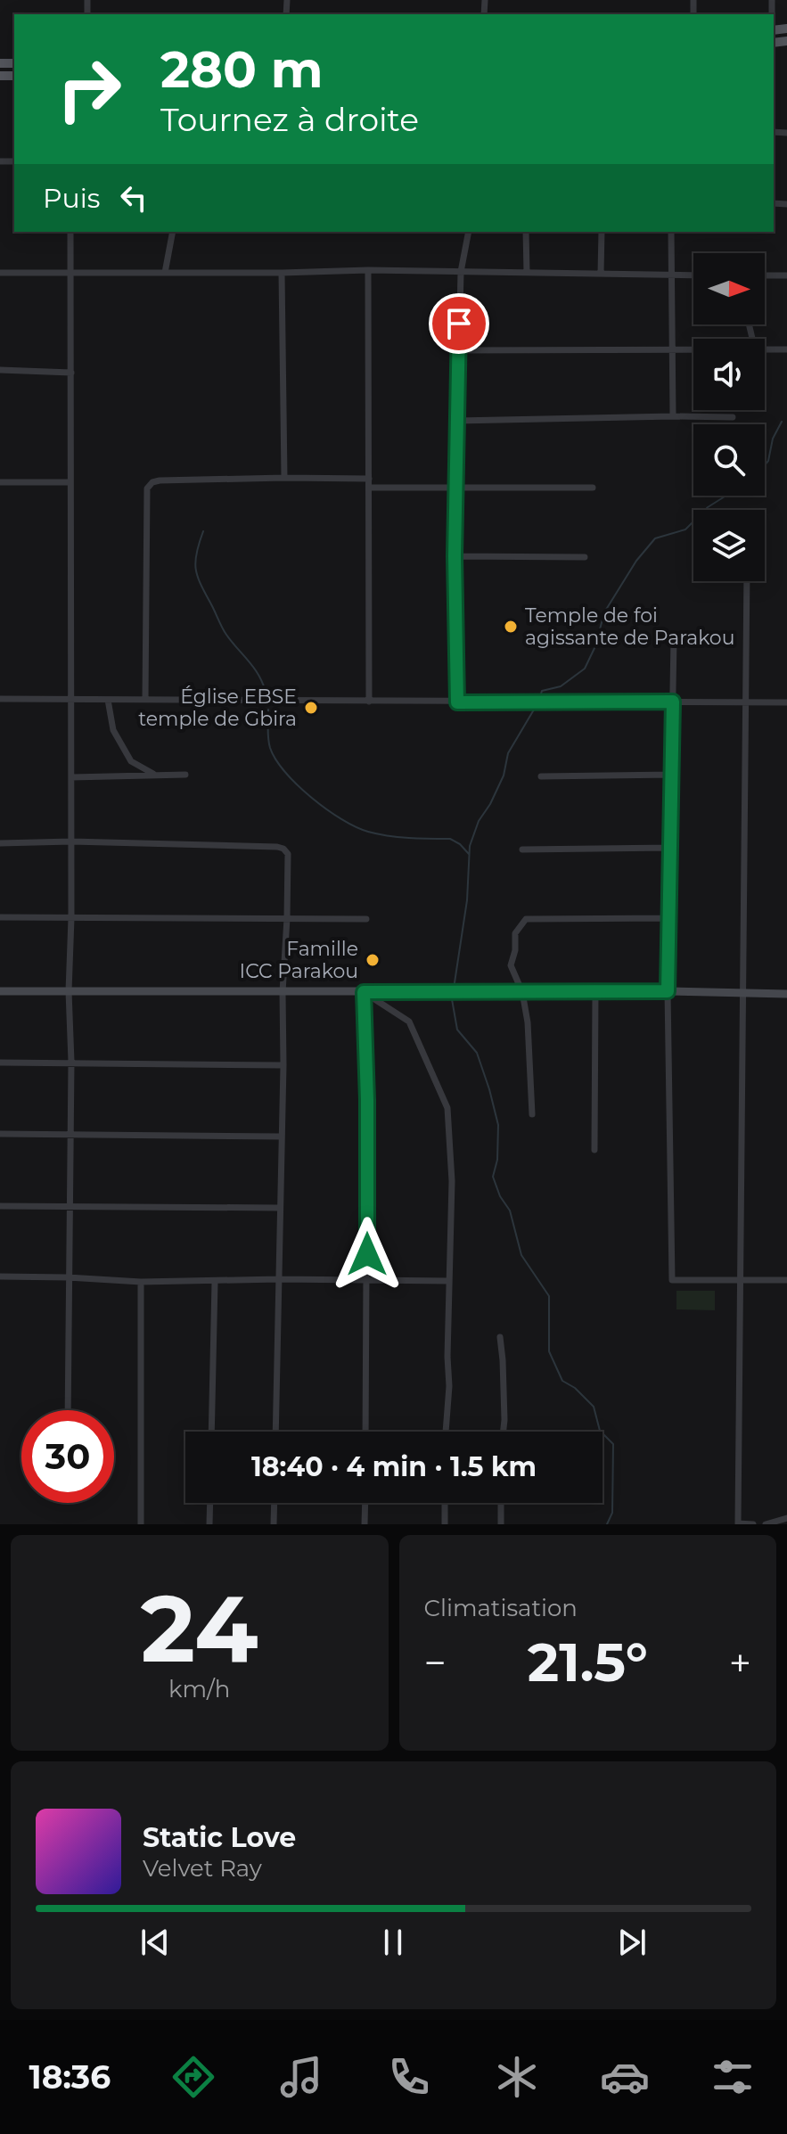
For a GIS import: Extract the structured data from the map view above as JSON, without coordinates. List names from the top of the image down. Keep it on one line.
{"places":["Temple de foi agissante de Parakou","Église EBSE temple de Gbira","Famille ICC Parakou"],"north":"right","page":{"turn":["280 m","Tournez à droite"],"then":"Puis","limit":"30","trip":"18:40 · 4 min · 1.5 km","tile":[["24","km/h"],"Climatisation"],"heat":["−","21.5°","+"],"song":["Static Love","Velvet Ray"],"tabs":"18:36"}}
